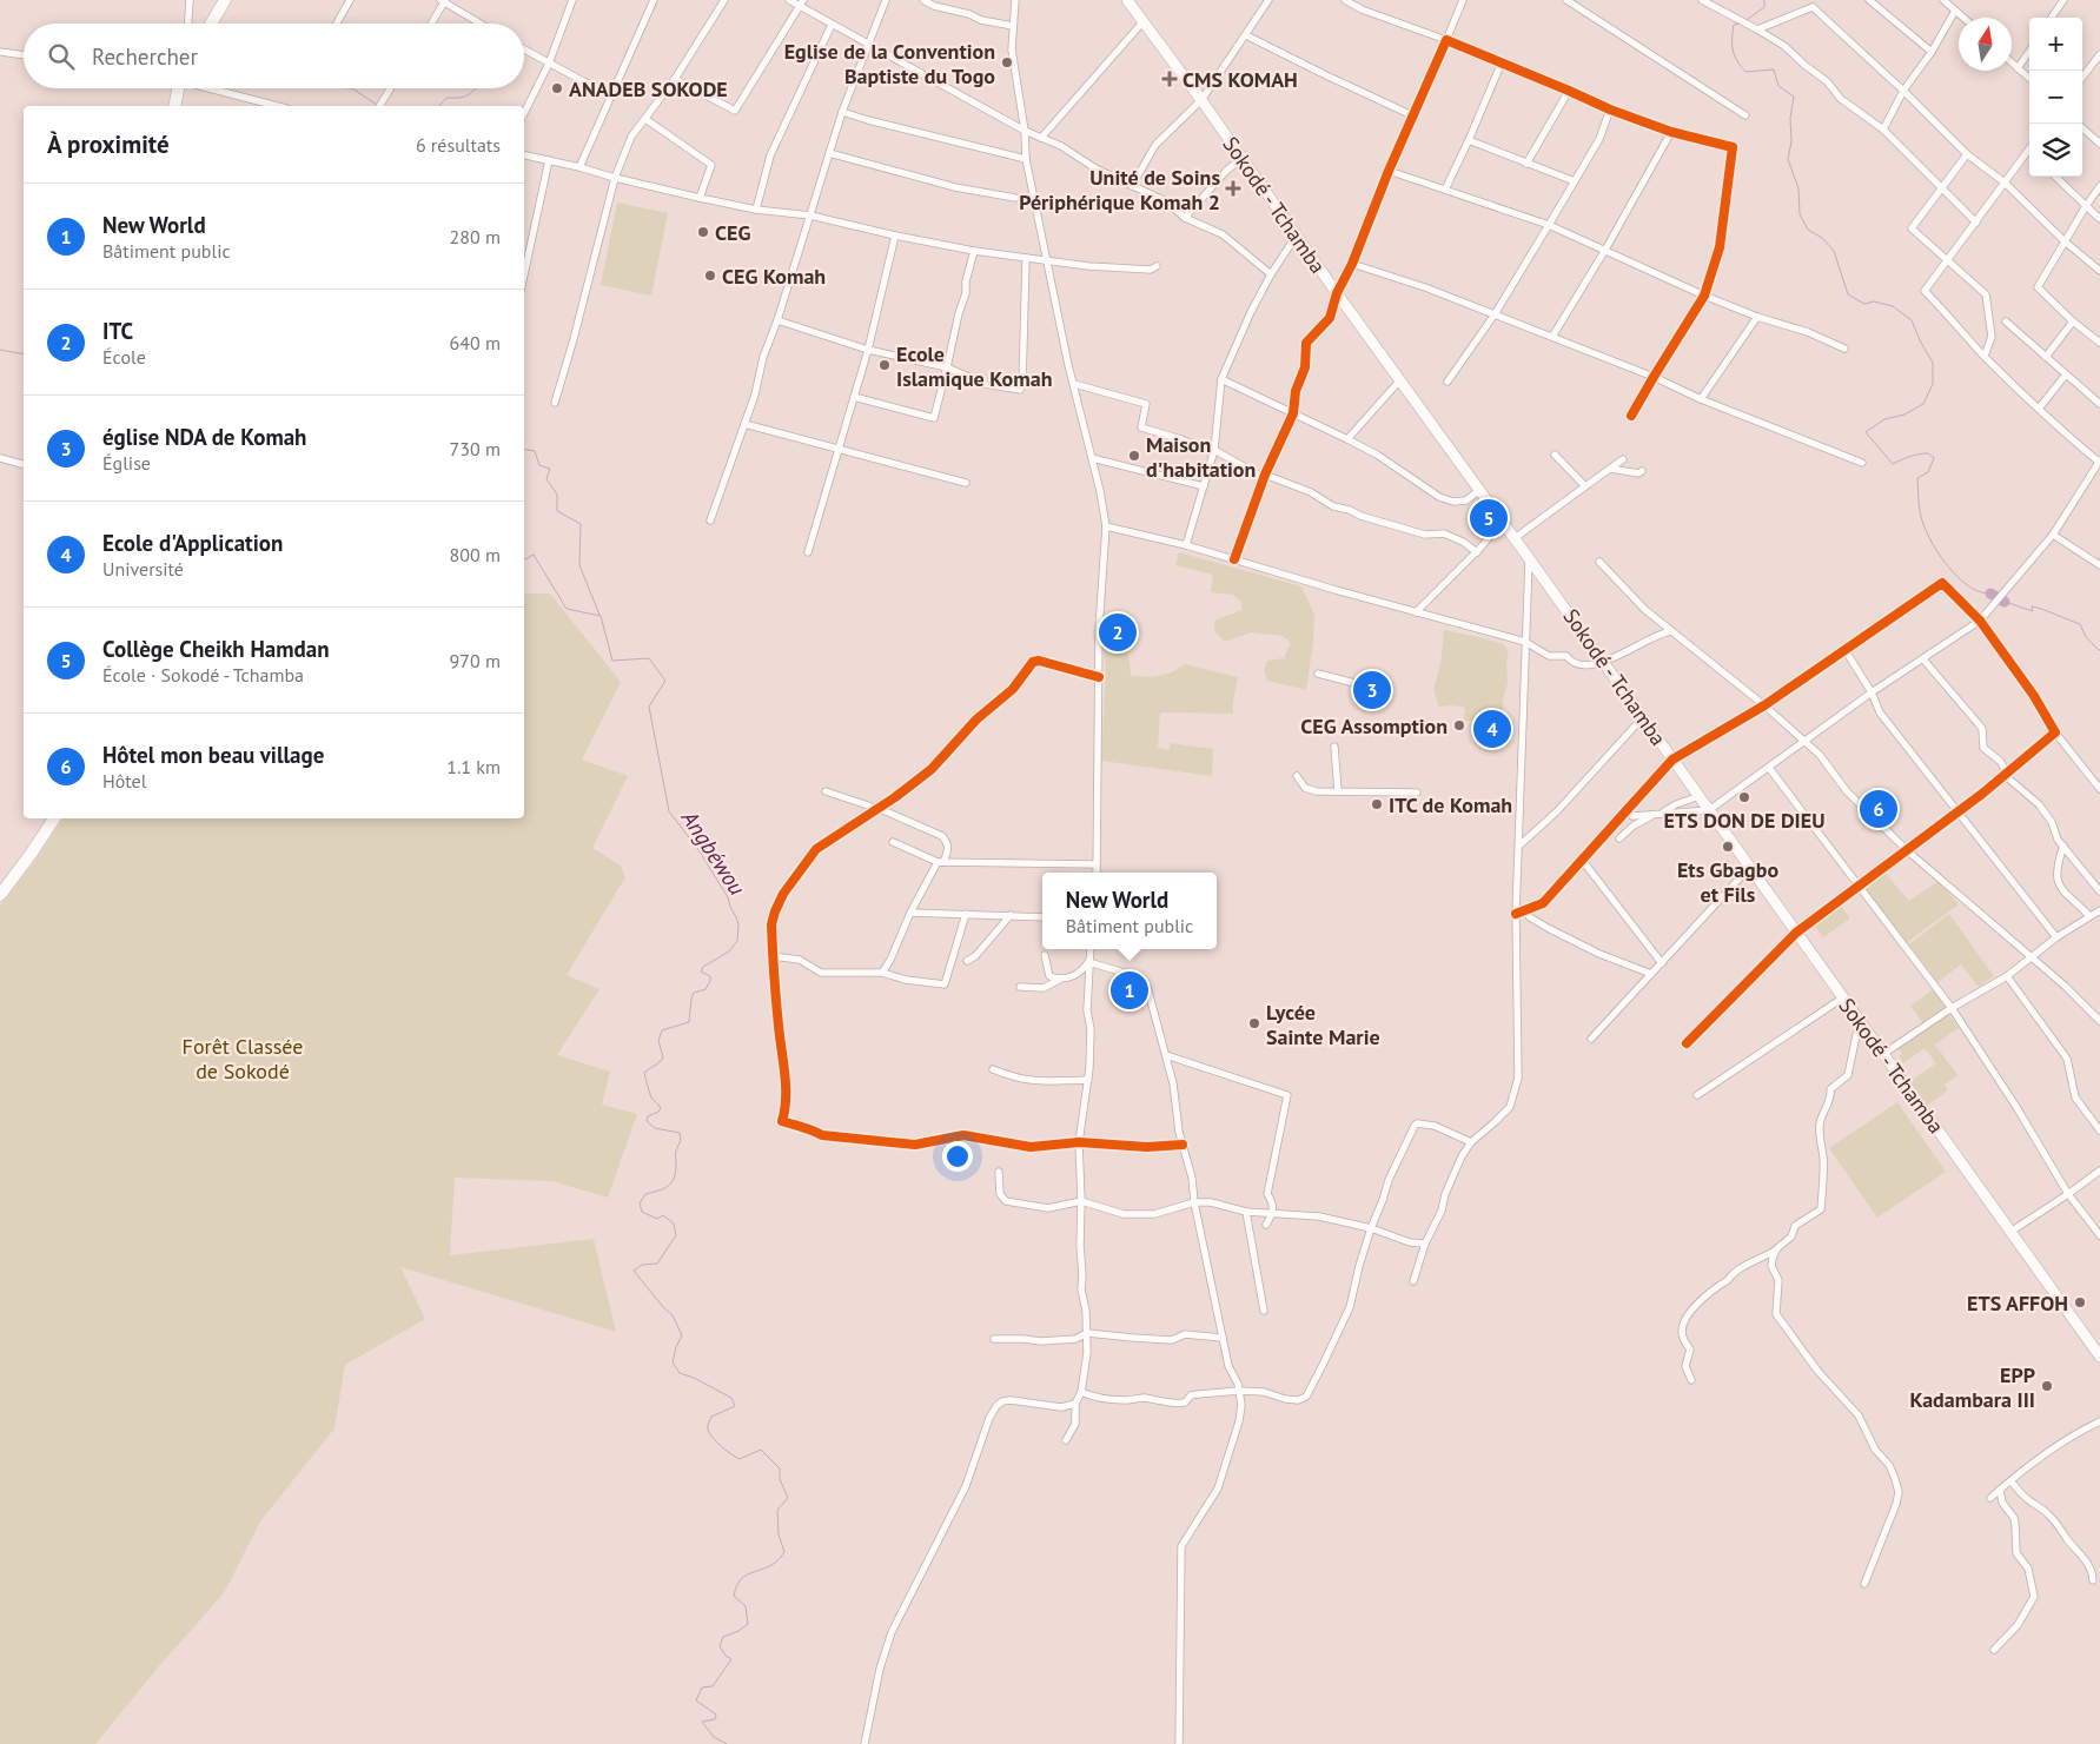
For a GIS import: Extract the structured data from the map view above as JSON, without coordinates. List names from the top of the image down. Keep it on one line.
{"streets":{"main road":["Sokodé - Tchamba"]},"water":["Angbéwou"],"parks":["Forêt Classée de Sokodé"],"places":{"other":["Eglise de la Convention Baptiste du Togo","ANADEB SOKODE","CEG","CEG Komah","Ecole Islamique Komah","Maison d'habitation","CEG Assomption","ETS DON DE DIEU","ITC de Komah","Ets Gbagbo et Fils","Lycée Sainte Marie","ETS AFFOH","EPP Kadambara III"],"health":["CMS KOMAH","Unité de Soins Périphérique Komah 2"]},"north":"top","page":{"map_buttons":["+","−"],"search":"Rechercher","heading":["À proximité","6 résultats"],"list":[{"mark":"1","name":"New World","note":"Bâtiment public","value":"280 m"},{"mark":"2","name":"ITC","note":"École","value":"640 m"},{"mark":"3","name":"église NDA de Komah","note":"Église","value":"730 m"},{"mark":"4","name":"Ecole d'Application","note":"Université","value":"800 m"},{"mark":"5","name":"Collège Cheikh Hamdan","note":"École · Sokodé - Tchamba","value":"970 m"},{"mark":"6","name":"Hôtel mon beau village","note":"Hôtel","value":"1.1 km"}],"pins":["5","2","3","4","6","1"],"popup":["New World","Bâtiment public"]}}
